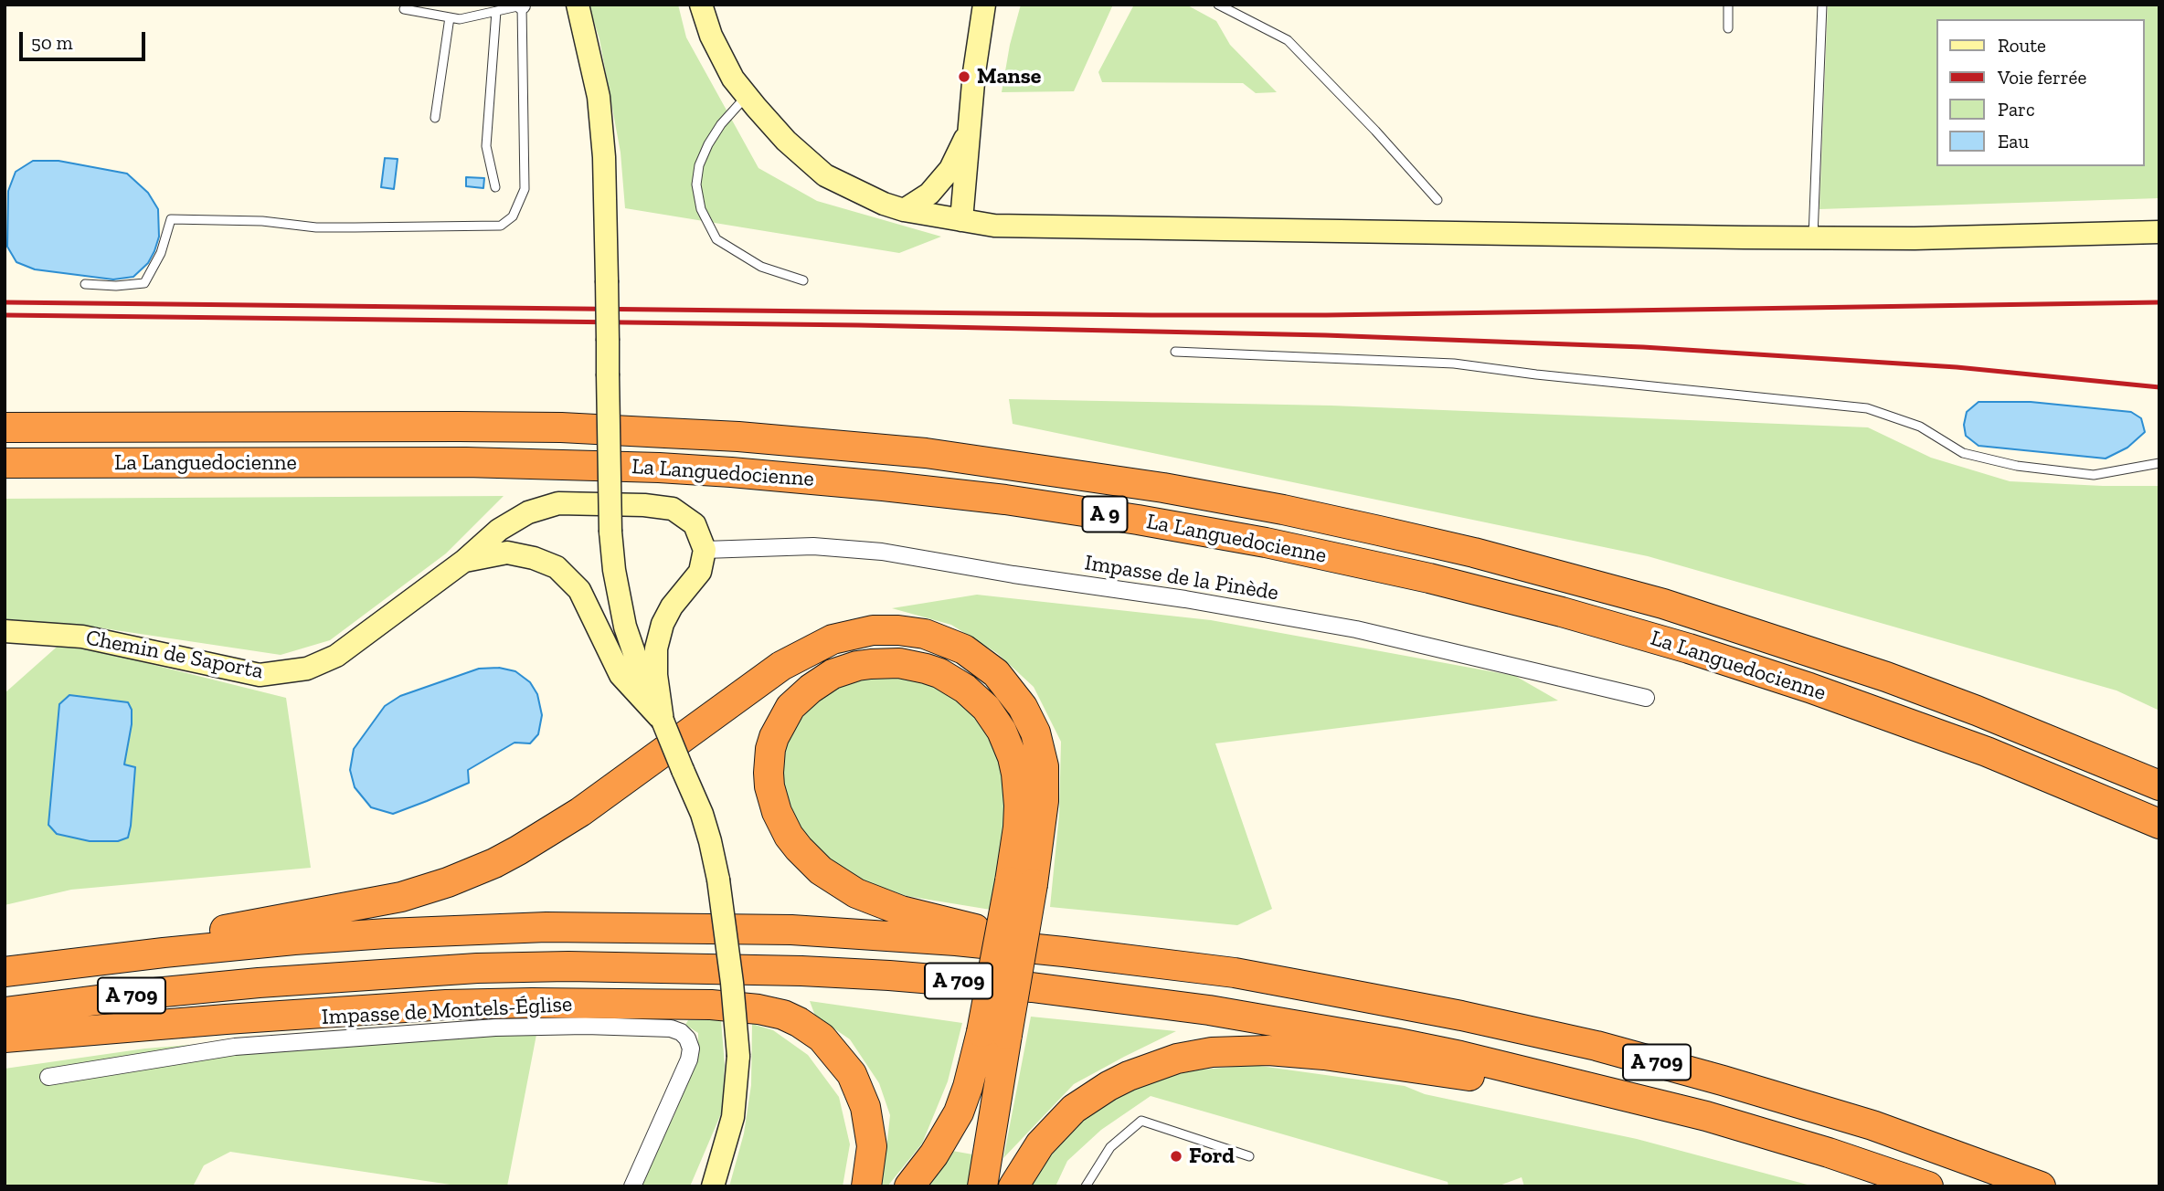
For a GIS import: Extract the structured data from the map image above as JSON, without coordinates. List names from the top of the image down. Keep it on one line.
{"streets":{"highway":["La Languedocienne","A 9","A 709"],"street":["Impasse de la Pinède","Chemin de Saporta","Impasse de Montels-Église"]},"crossings":[["Impasse de la Pinède","Chemin de Saporta"]],"places":["Manse","Ford"],"legend":["Route","Voie ferrée","Parc","Eau"],"scale_bar":"50 m"}
